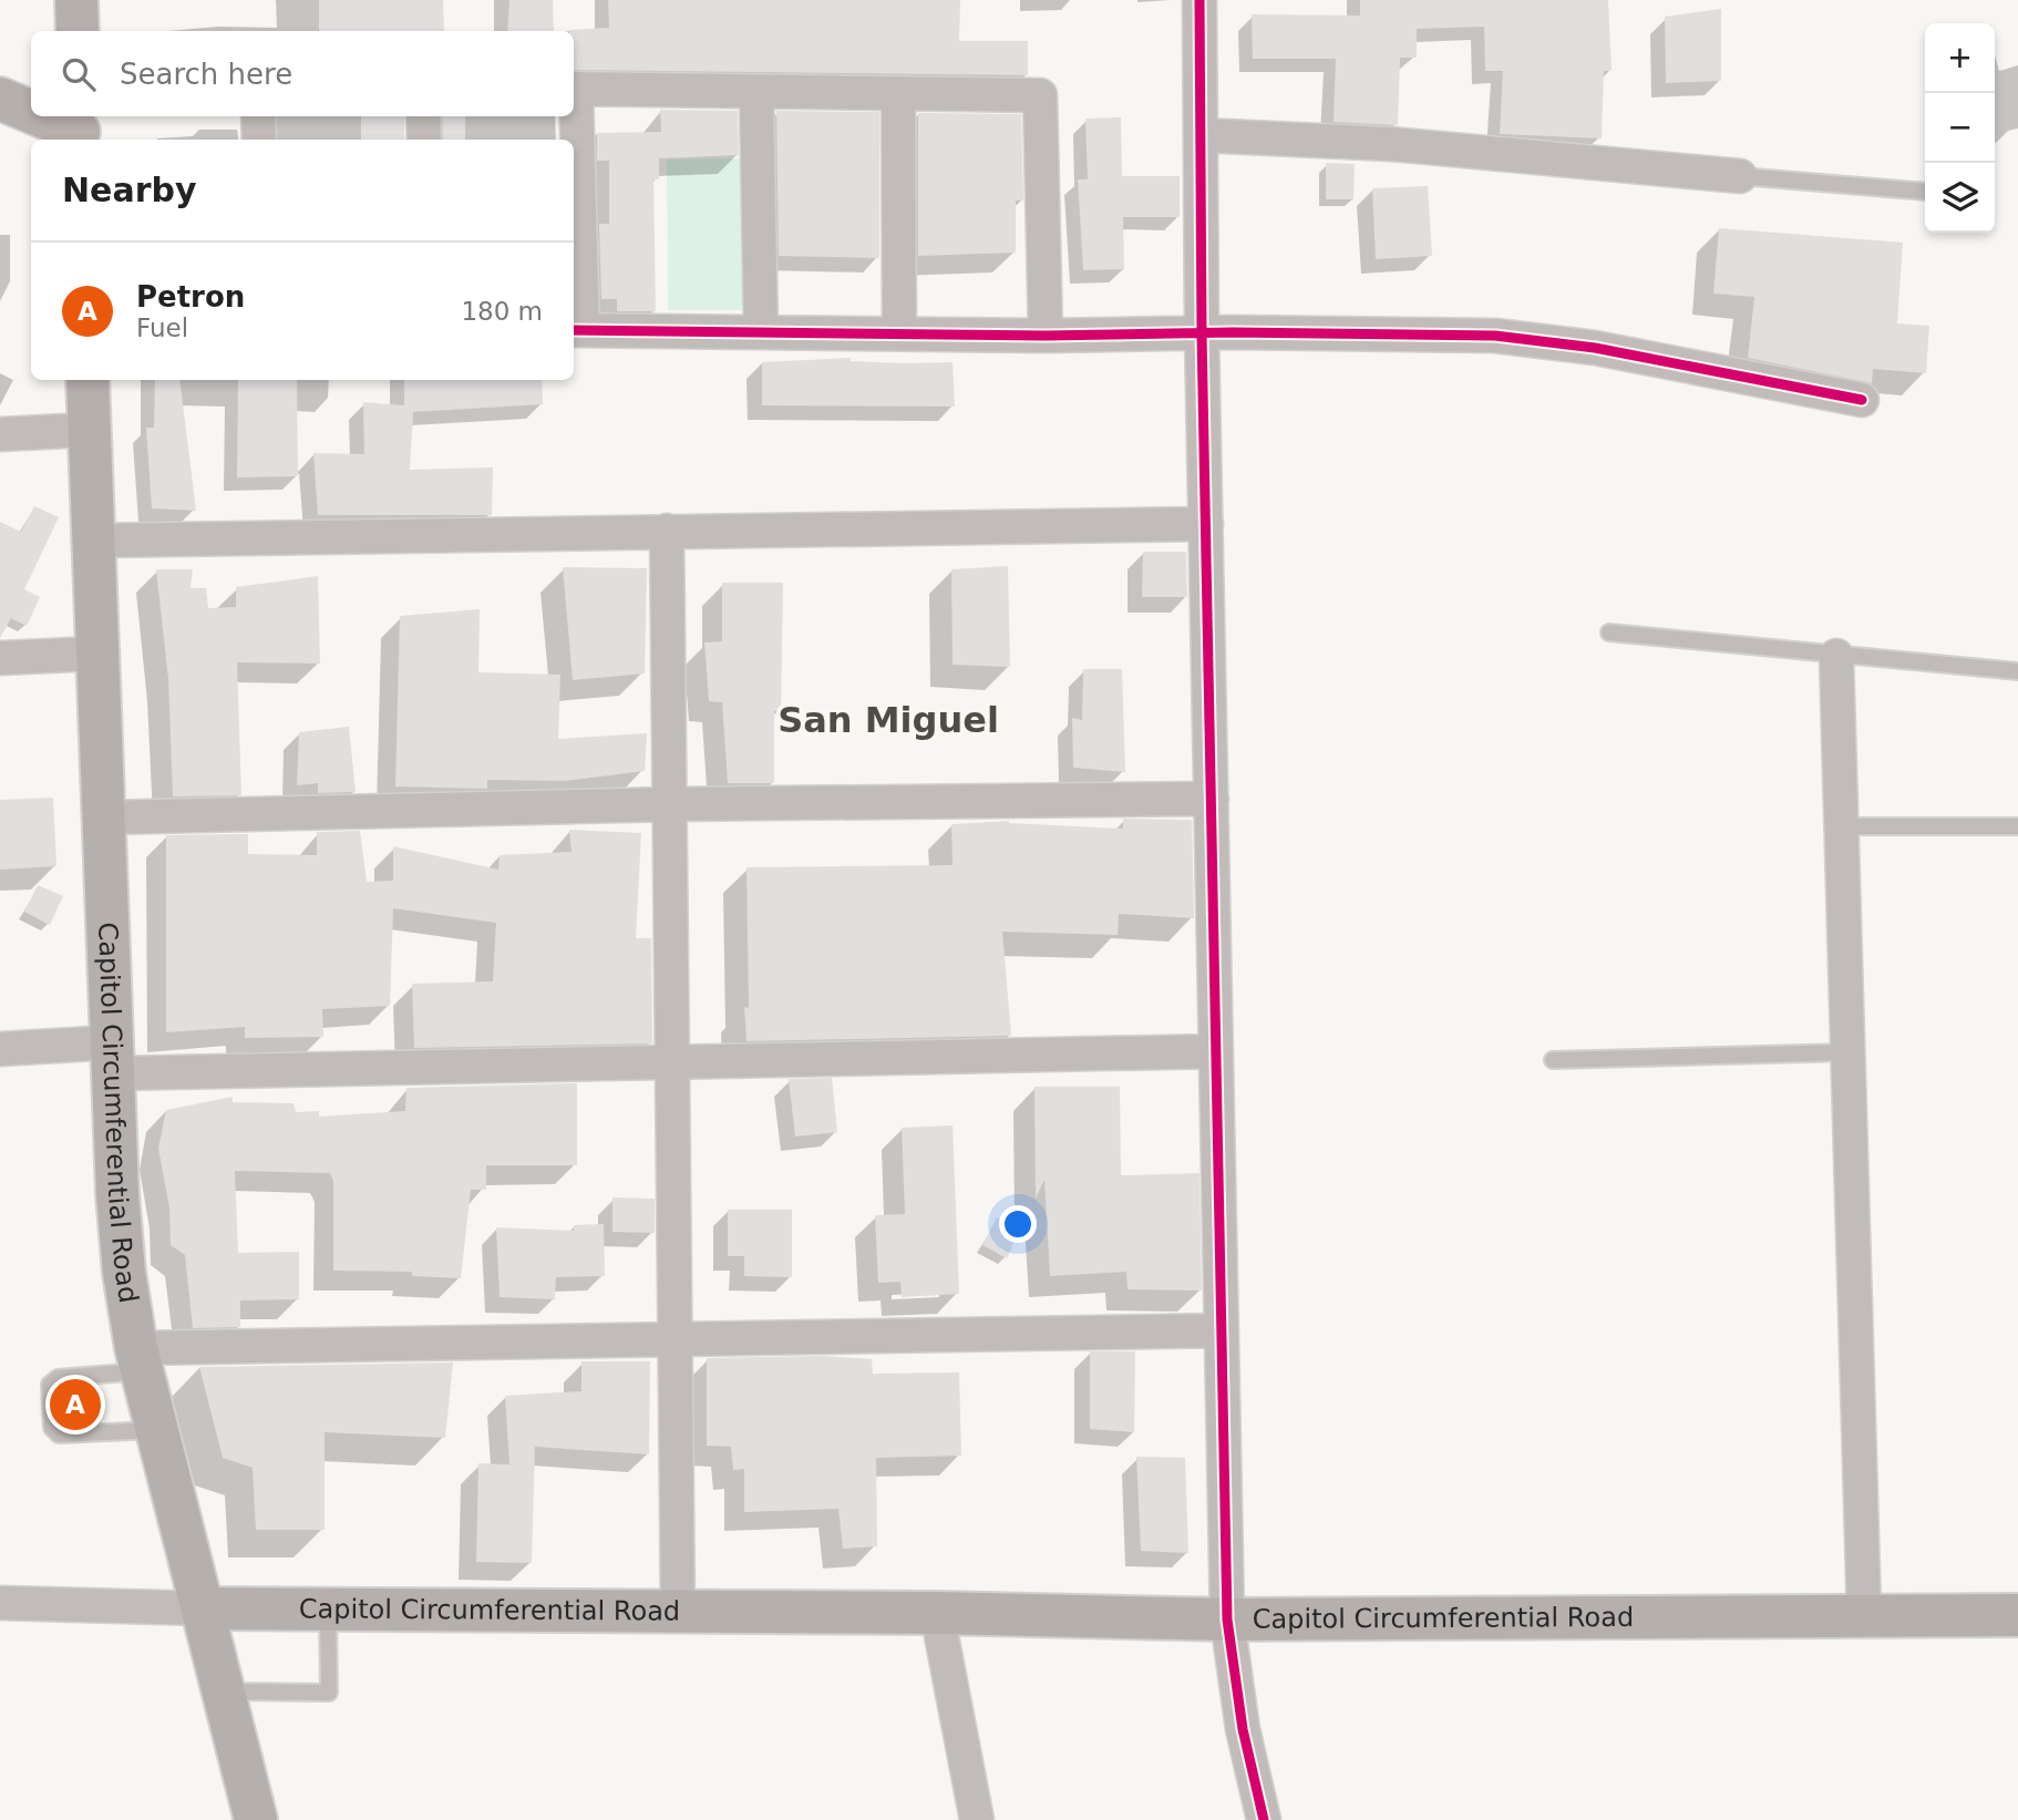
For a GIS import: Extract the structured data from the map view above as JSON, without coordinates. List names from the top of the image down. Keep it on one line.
{"streets":{"main road":["Capitol Circumferential Road"]},"districts":["San Miguel"],"page":{"map_buttons":["+","−"],"search":"Search here","heading":"Nearby","list":[{"mark":"A","name":"Petron","note":"Fuel","value":"180 m"}],"pins":"A"}}
